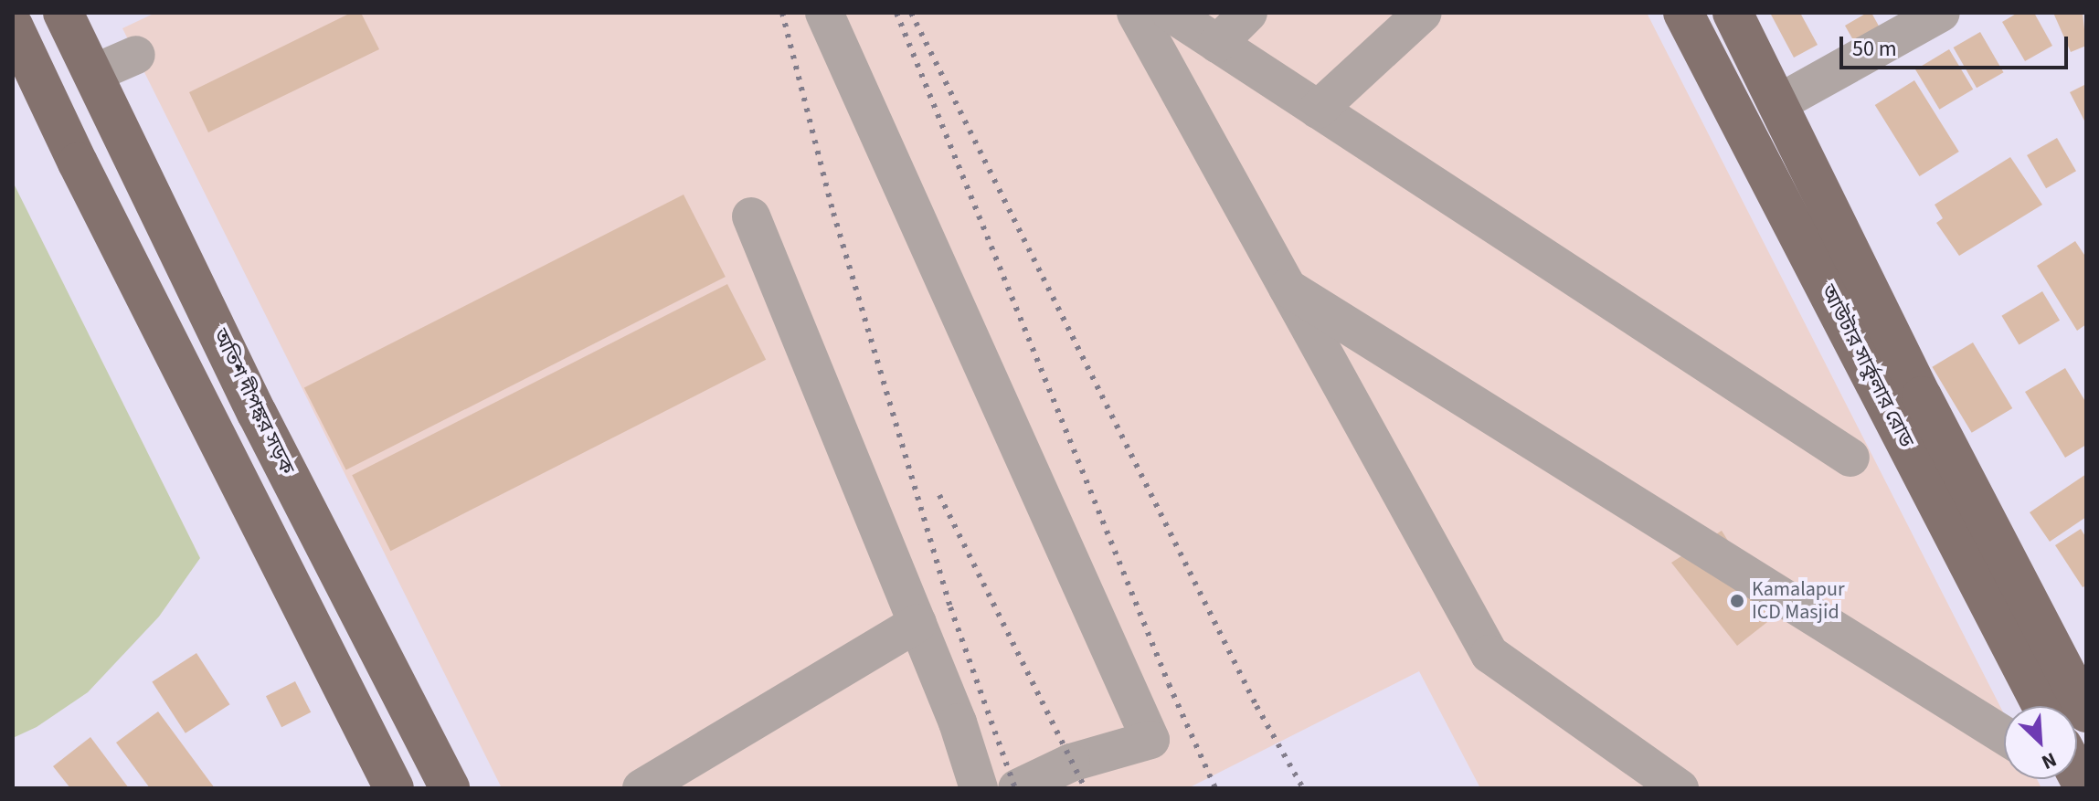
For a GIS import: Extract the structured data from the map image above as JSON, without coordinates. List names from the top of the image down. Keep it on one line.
{"streets":{"main road":["আউটার সার্কুলার রোড","অতিশ দীপঙ্কর সড়ক"]},"places":["Kamalapur ICD Masjid"],"scale_bar":"50 m","north":"bottom right"}
